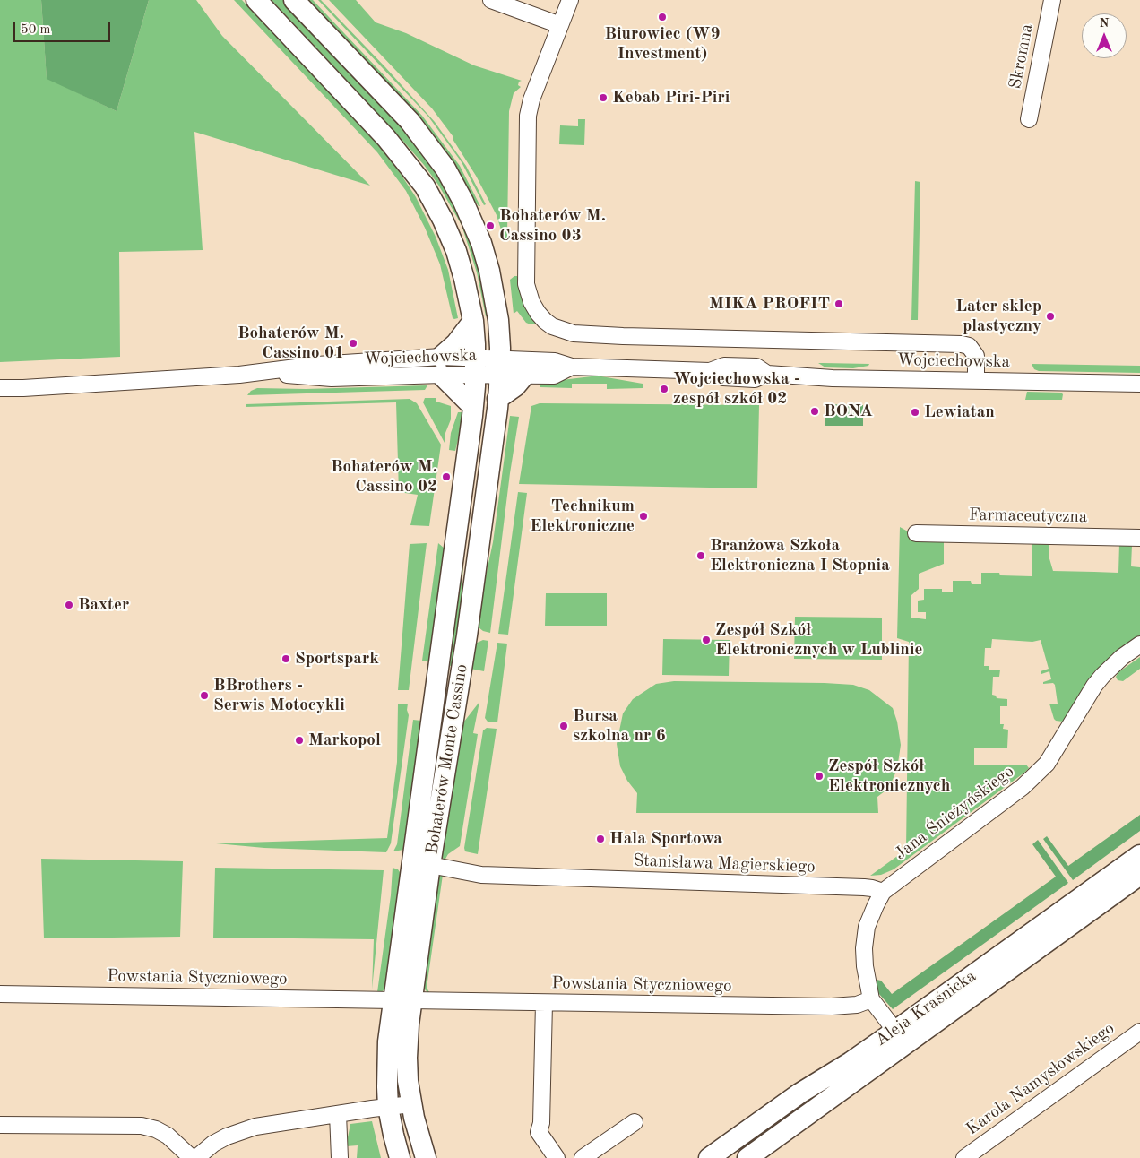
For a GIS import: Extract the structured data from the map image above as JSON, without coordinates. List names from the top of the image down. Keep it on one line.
{"streets":{"main road":["Bohaterów Monte Cassino","Aleja Kraśnicka"],"street":["Skromna","Wojciechowska","Farmaceutyczna","Jana Śnieżyńskiego","Stanisława Magierskiego","Powstania Styczniowego","Karola Namysłowskiego"]},"crossings":[["Wojciechowska","Bohaterów Monte Cassino"],["Bohaterów Monte Cassino","Stanisława Magierskiego"],["Bohaterów Monte Cassino","Powstania Styczniowego"],["Jana Śnieżyńskiego","Stanisława Magierskiego"],["Jana Śnieżyńskiego","Powstania Styczniowego"],["Jana Śnieżyńskiego","Aleja Kraśnicka"]],"places":["Biurowiec (W9 Investment)","Kebab Piri-Piri","Bohaterów M. Cassino 03","MIKA PROFIT","Later sklep plastyczny","Bohaterów M. Cassino 01","Wojciechowska - zespół szkół 02","BONA","Lewiatan","Bohaterów M. Cassino 02","Technikum Elektroniczne","Branżowa Szkoła Elektroniczna I Stopnia","Baxter","Zespół Szkół Elektronicznych w Lublinie","Sportspark","BBrothers - Serwis Motocykli","Bursa szkolna nr 6","Markopol","Zespół Szkół Elektronicznych","Hala Sportowa"],"scale_bar":"50 m","north":"top"}
